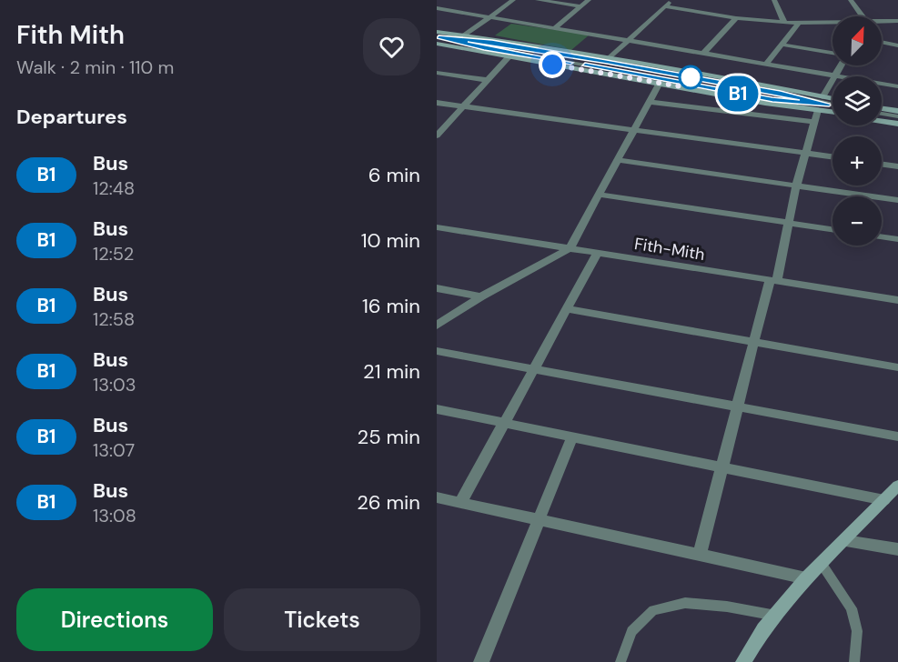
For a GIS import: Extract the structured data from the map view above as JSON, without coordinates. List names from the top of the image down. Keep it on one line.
{"streets":{"street":["Fith-Mith"]},"lines":["bus line B1"],"north":"top right","page":{"heading":[["Fith Mith","Walk · 2 min · 110 m"],"Departures"],"on_map":"B1","map_buttons":["+","−"],"list":[{"mark":"B1","name":"Bus","note":"12:48","value":"6 min"},{"mark":"B1","name":"Bus","note":"12:52","value":"10 min"},{"mark":"B1","name":"Bus","note":"12:58","value":"16 min"},{"mark":"B1","name":"Bus","note":"13:03","value":"21 min"},{"mark":"B1","name":"Bus","note":"13:07","value":"25 min"},{"mark":"B1","name":"Bus","note":"13:08","value":"26 min"}],"buttons":["Directions","Tickets"]}}
